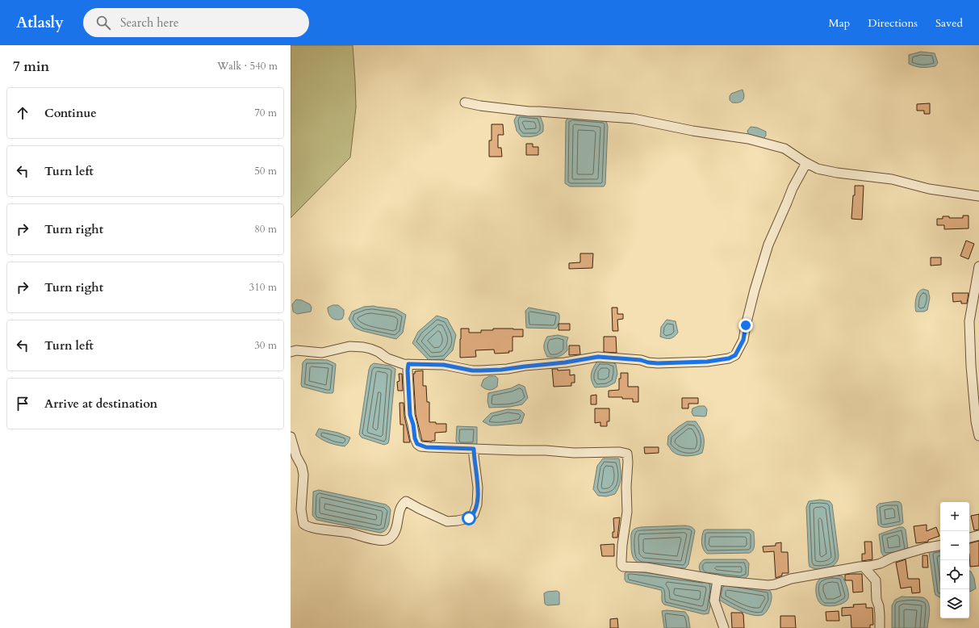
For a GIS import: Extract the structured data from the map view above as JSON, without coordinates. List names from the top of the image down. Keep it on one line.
{"page":{"header":"Atlasly","search":"Search here","nav":["Map","Directions","Saved"],"heading":["7 min","Walk · 540 m"],"list":[["Continue","70 m"],["Turn left","50 m"],["Turn right","80 m"],["Turn right","310 m"],["Turn left","30 m"],"Arrive at destination"],"map_buttons":["+","−"]}}
